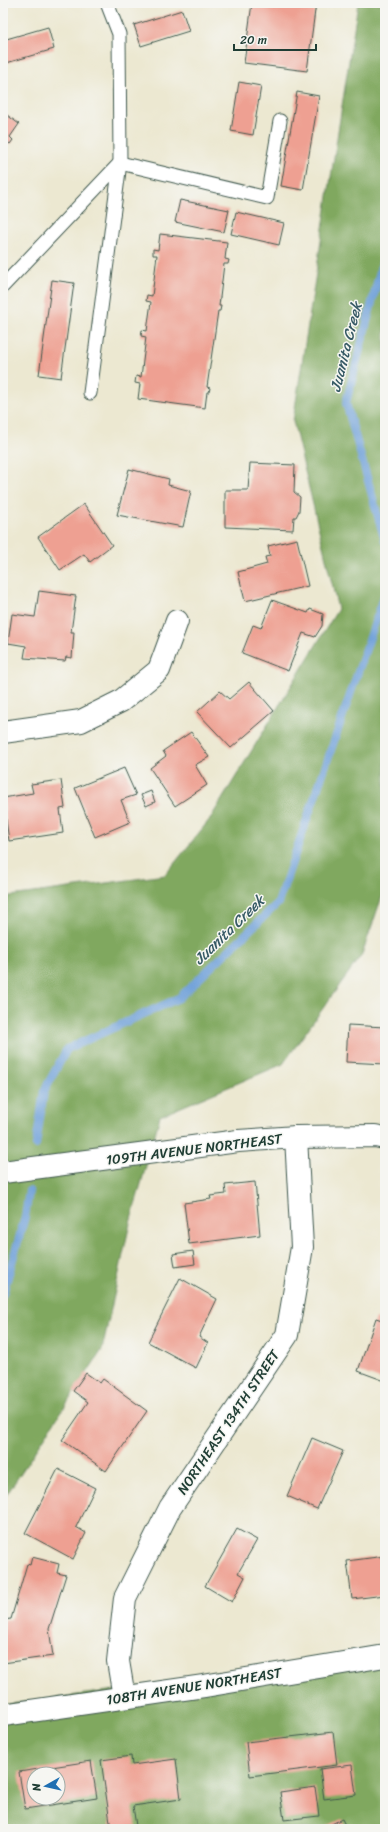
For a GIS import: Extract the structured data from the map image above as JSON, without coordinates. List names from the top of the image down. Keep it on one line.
{"streets":{"street":["109TH AVENUE NORTHEAST","NORTHEAST 134TH STREET","108TH AVENUE NORTHEAST"]},"crossings":[["109TH AVENUE NORTHEAST","NORTHEAST 134TH STREET"],["NORTHEAST 134TH STREET","108TH AVENUE NORTHEAST"]],"water":["Juanita Creek"],"scale_bar":"20 m","north":"left"}
